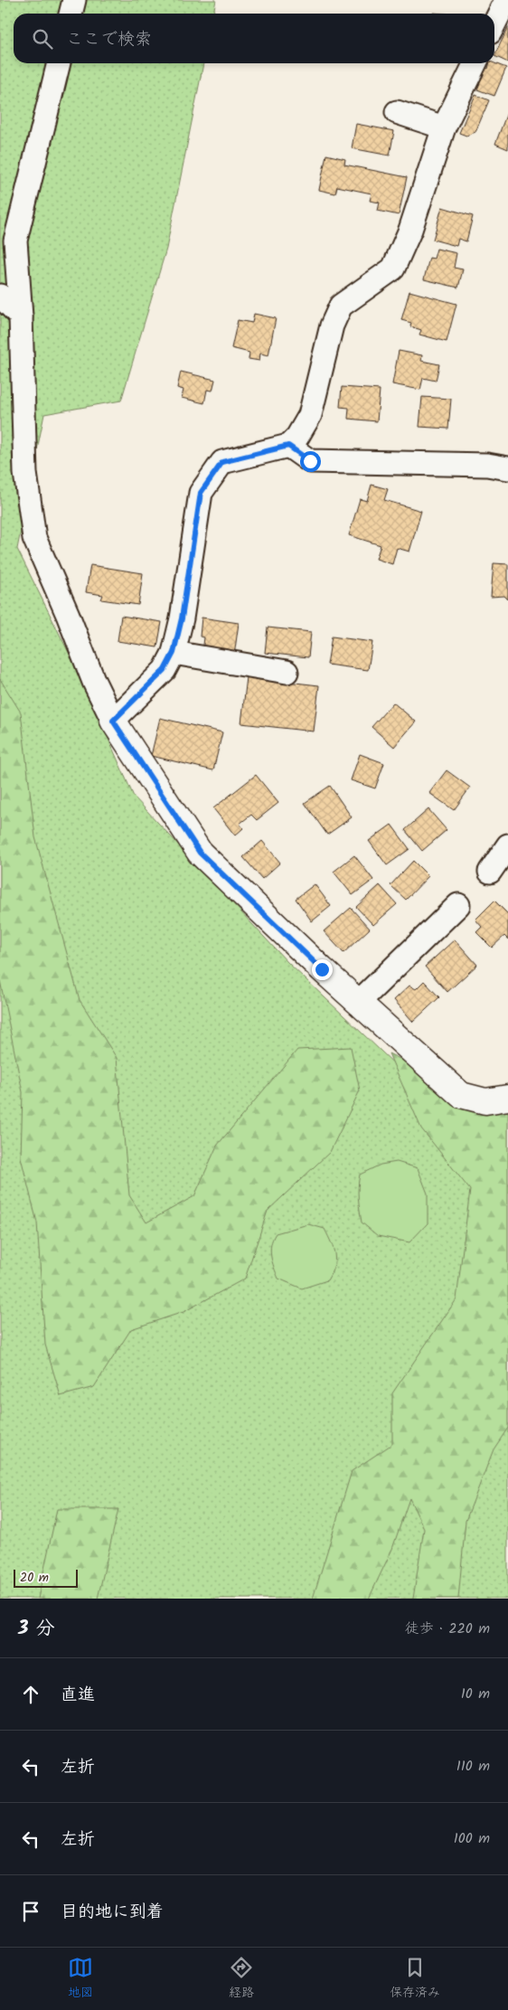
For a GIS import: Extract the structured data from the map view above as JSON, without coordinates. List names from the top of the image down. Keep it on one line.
{"scale_bar":"20 m","page":{"search":"ここで検索","scale":"20 m","heading":["3 分","徒歩 · 220 m"],"list":[["直進","10 m"],["左折","110 m"],["左折","100 m"],"目的地に到着"],"nav":["地図","経路","保存済み"]}}
